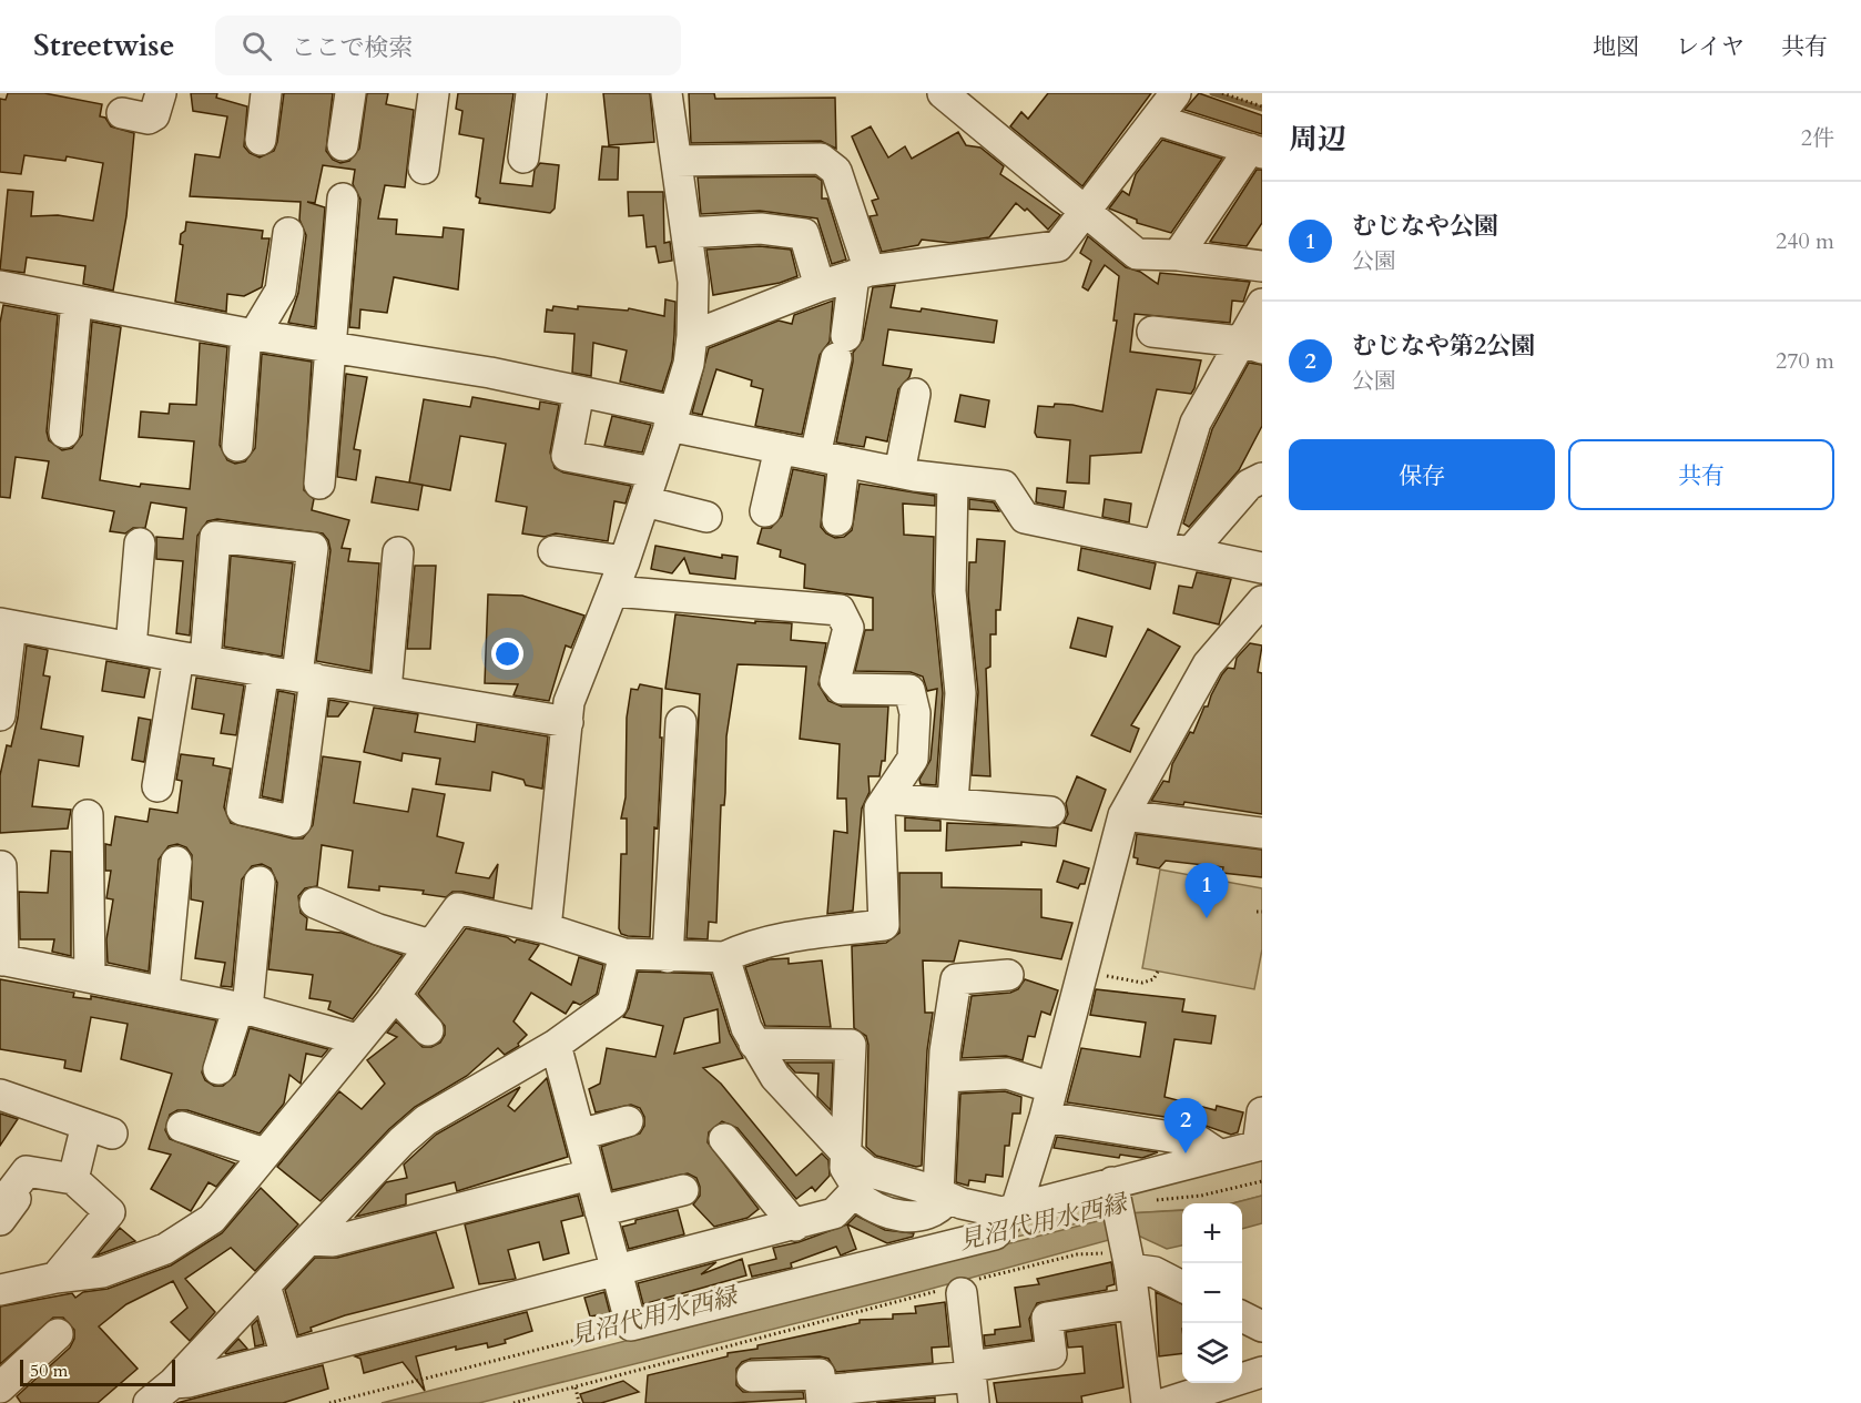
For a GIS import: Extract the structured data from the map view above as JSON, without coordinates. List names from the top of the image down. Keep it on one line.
{"water":["見沼代用水西縁","見沼代用水西緑"],"scale_bar":"50 m","page":{"header":"Streetwise","search":"ここで検索","nav":["地図","レイヤ","共有"],"heading":["周辺","2件"],"list":[{"mark":"1","name":"むじなや公園","note":"公園","value":"240 m"},{"mark":"2","name":"むじなや第2公園","note":"公園","value":"270 m"}],"buttons":["保存","共有"],"pins":["1","2"],"map_buttons":["+","−"],"scale":"50 m"}}
